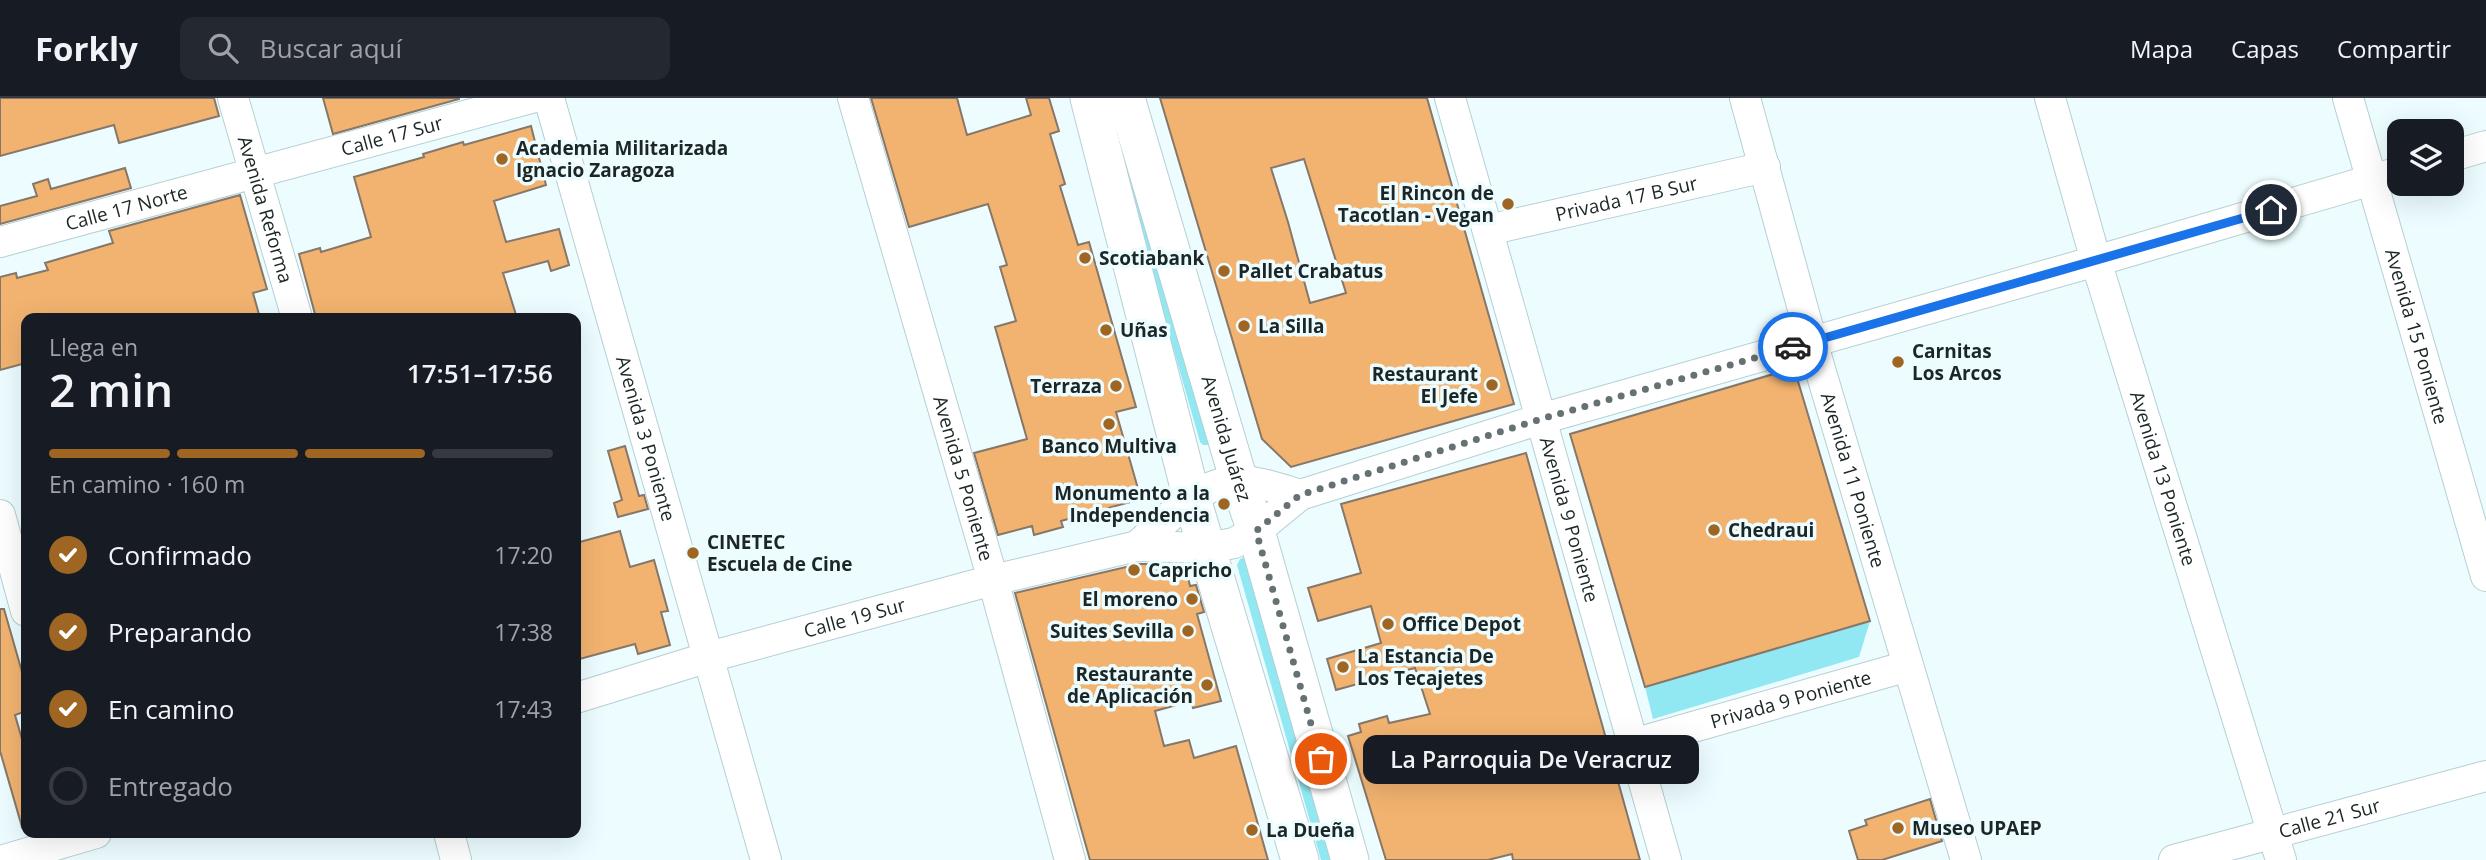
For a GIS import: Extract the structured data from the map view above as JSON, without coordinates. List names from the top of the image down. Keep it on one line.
{"streets":{"main road":["Avenida Juárez"],"street":["Calle 17 Sur","Privada 17 B Sur","Calle 17 Norte","Avenida Reforma","Avenida 15 Poniente","Avenida 3 Poniente","Avenida 5 Poniente","Avenida 13 Poniente","Avenida 11 Poniente","Avenida 9 Poniente","Calle 19 Sur","Privada 9 Poniente","Calle 21 Sur"]},"crossings":[["Calle 17 Sur","Calle 17 Norte"],["Calle 17 Sur","Avenida Reforma"],["Privada 17 B Sur","Avenida 11 Poniente"],["Privada 17 B Sur","Avenida 9 Poniente"],["Calle 17 Norte","Avenida Reforma"],["Avenida 15 Poniente","Calle 19 Sur"],["Avenida 3 Poniente","Calle 19 Sur"],["Avenida Juárez","Calle 19 Sur"],["Avenida 5 Poniente","Calle 19 Sur"],["Avenida 13 Poniente","Calle 19 Sur"],["Avenida 13 Poniente","Calle 21 Sur"],["Avenida 11 Poniente","Calle 19 Sur"],["Avenida 11 Poniente","Privada 9 Poniente"],["Avenida 9 Poniente","Calle 19 Sur"],["Avenida 9 Poniente","Privada 9 Poniente"]],"places":["Academia Militarizada Ignacio Zaragoza","El Rincon de Tacotlan - Vegan","Scotiabank","Pallet Crabatus","La Silla","Uñas","Carnitas Los Arcos","Restaurant El Jefe","Terraza","Banco Multiva","Monumento a la Independencia","Chedraui","CINETEC Escuela de Cine","Capricho","El moreno","Office Depot","Suites Sevilla","La Estancia De Los Tecajetes","Restaurante de Aplicación","La Parroquia De Veracruz","Museo UPAEP","La Dueña"],"page":{"header":"Forkly","search":"Buscar aquí","nav":["Mapa","Capas","Compartir"],"heading":["2 min","Llega en","17:51–17:56"],"bar":"En camino · 160 m","list":[["Confirmado","17:20"],["Preparando","17:38"],["En camino","17:43"],"Entregado"],"bubble":"La Parroquia De Veracruz"}}
